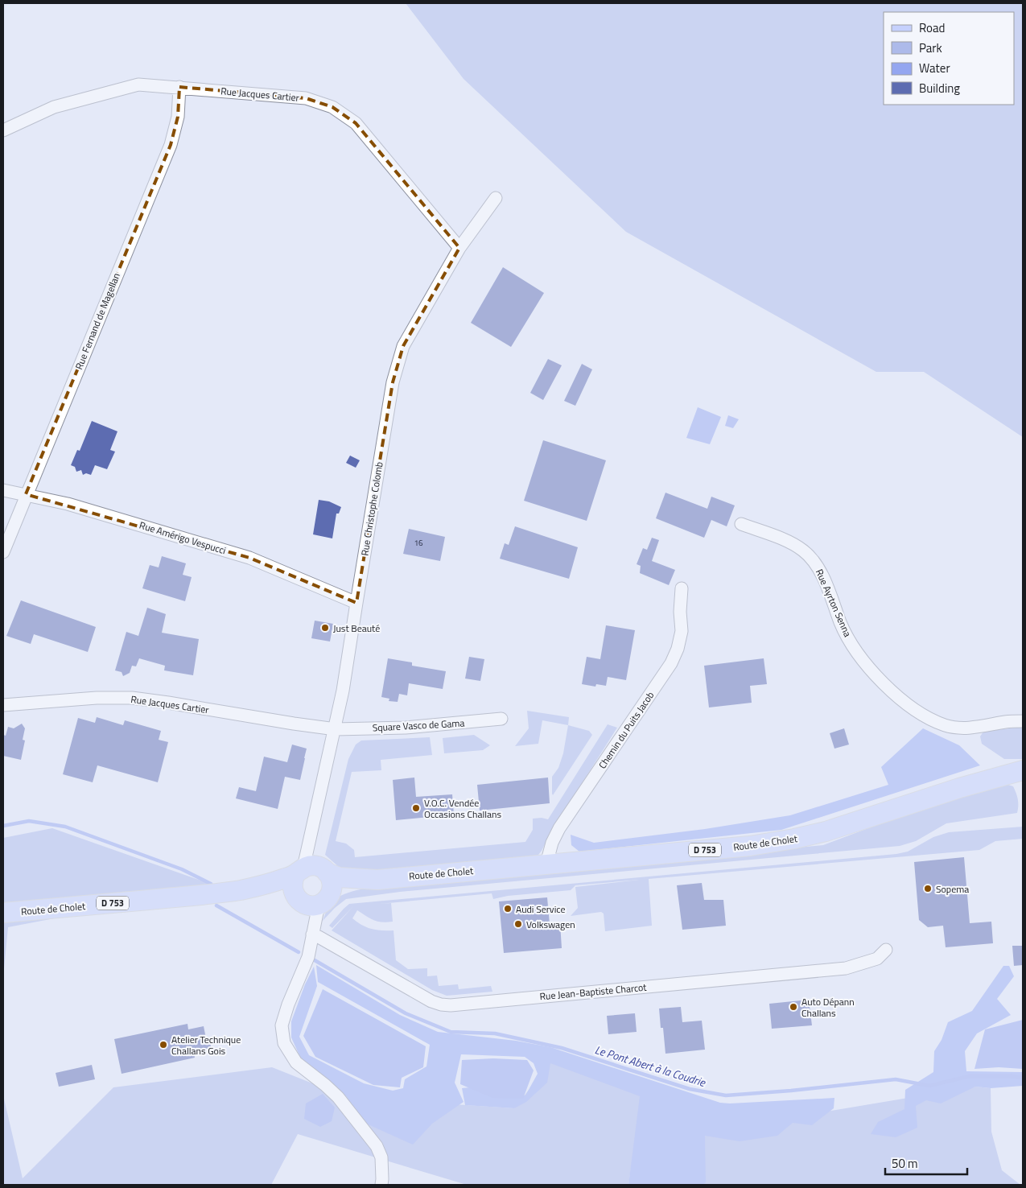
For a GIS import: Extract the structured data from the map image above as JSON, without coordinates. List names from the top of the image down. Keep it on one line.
{"streets":{"main road":["Route de Cholet","D 753"],"street":["Rue Jacques Cartier","Rue Fernand de Magellan","Rue Christophe Colomb","Rue Amérigo Vespucci","Rue Ayrton Senna","Square Vasco de Gama","Chemin du Puits Jacob","Rue Jean-Baptiste Charcot"]},"crossings":[["Rue Jacques Cartier","Rue Fernand de Magellan"],["Rue Jacques Cartier","Rue Christophe Colomb"],["Rue Jacques Cartier","Square Vasco de Gama"],["Rue Fernand de Magellan","Rue Amérigo Vespucci"],["Rue Christophe Colomb","Rue Amérigo Vespucci"],["Rue Christophe Colomb","Square Vasco de Gama"],["Rue Christophe Colomb","Route de Cholet"],["Chemin du Puits Jacob","Route de Cholet"]],"water":["Le Pont Abert à la Coudrie"],"places":["Just Beauté","V.O.C. Vendée Occasions Challans","Sopema","Audi Service","Volkswagen","Auto Dépann Challans","Atelier Technique Challans Gois"],"house_numbers":["16"],"legend":["Road","Park","Water","Building"],"scale_bar":"50 m"}
